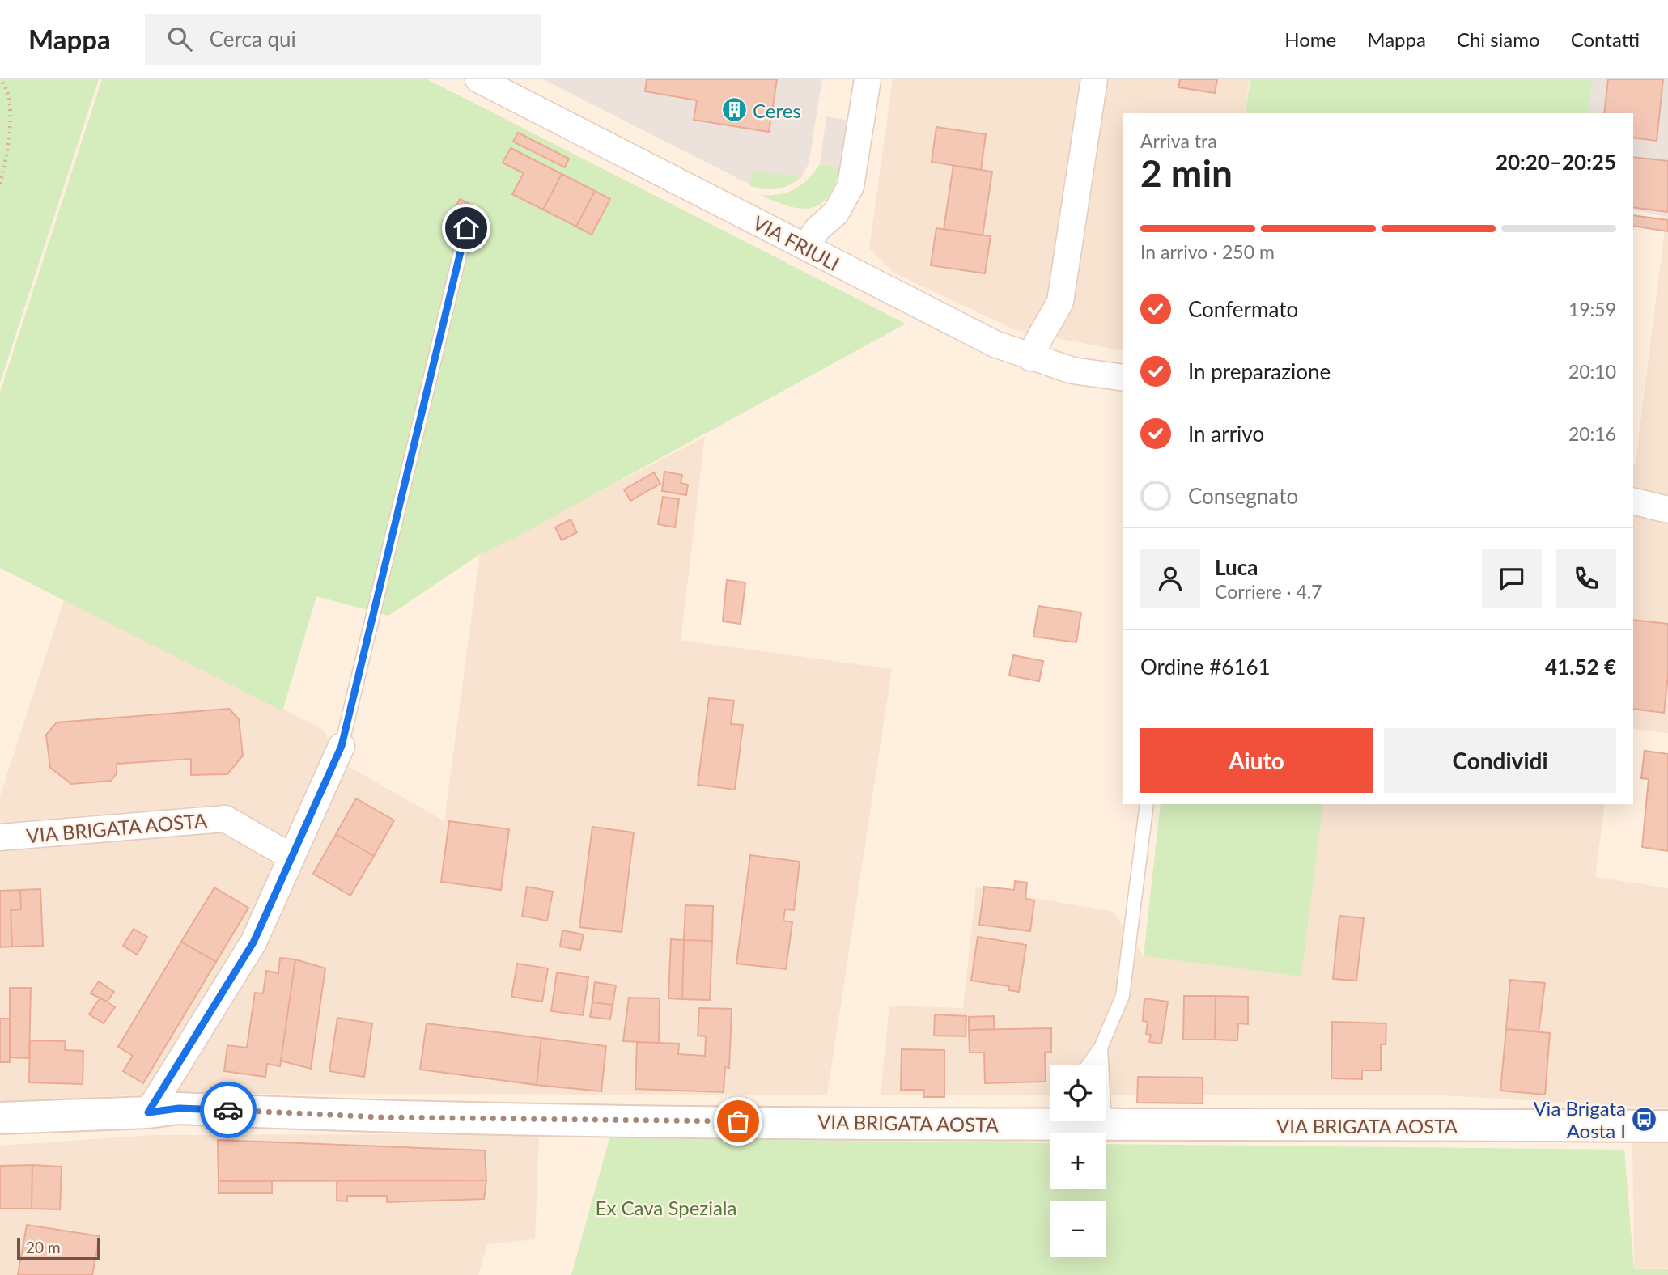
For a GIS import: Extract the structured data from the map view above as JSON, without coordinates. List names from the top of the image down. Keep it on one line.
{"streets":{"street":["VIA FRIULI","VIA BRIGATA AOSTA"]},"parks":["Ex Cava Speziala"],"places":{"building":["Ceres"],"bus stop":["Via Brigata Aosta I"]},"scale_bar":"20 m","page":{"header":"Mappa","search":"Cerca qui","nav":["Home","Mappa","Chi siamo","Contatti"],"heading":["2 min","Arriva tra","20:20–20:25"],"panel":["Luca","Corriere · 4.7","Ordine #6161","41.52 €"],"bar":"In arrivo · 250 m","list":[["Confermato","19:59"],["In preparazione","20:10"],["In arrivo","20:16"],"Consegnato"],"buttons":["Aiuto","Condividi"],"map_buttons":["+","−"],"scale":"20 m"}}
